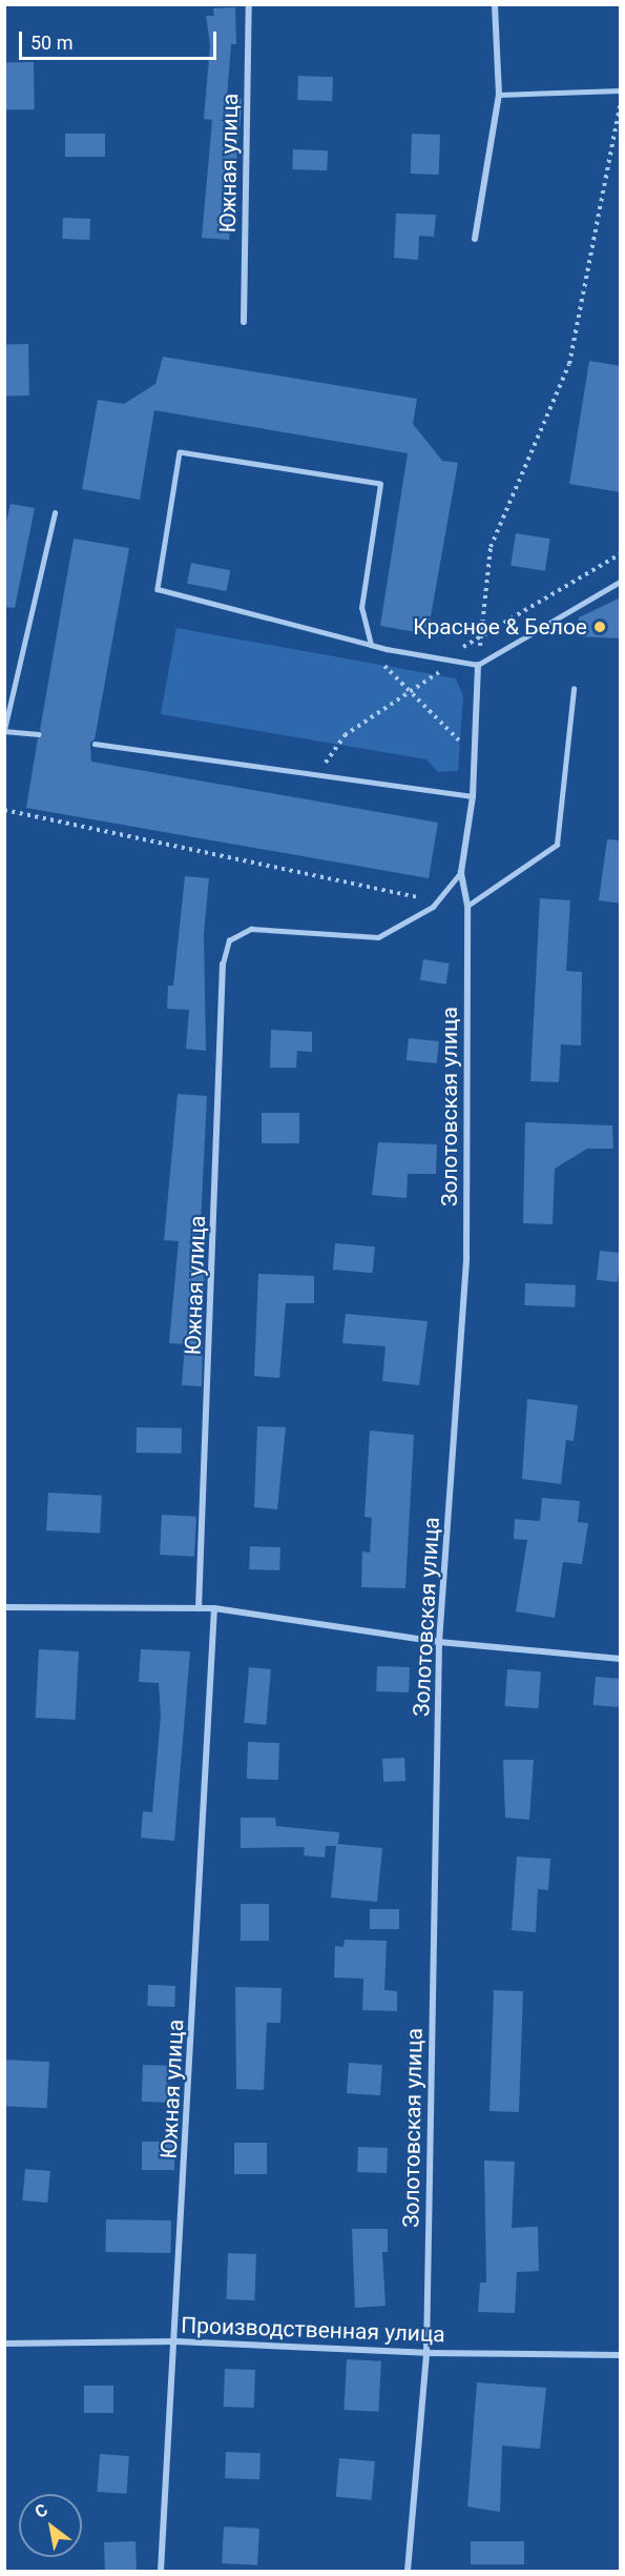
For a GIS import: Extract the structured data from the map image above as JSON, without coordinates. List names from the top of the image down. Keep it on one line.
{"streets":{"street":["Южная улица","Золотовская улица","Производственная улица"]},"crossings":[["Южная улица","Производственная улица"],["Золотовская улица","Производственная улица"]],"places":["Красное & Белое"],"scale_bar":"50 m","north":"top left"}
